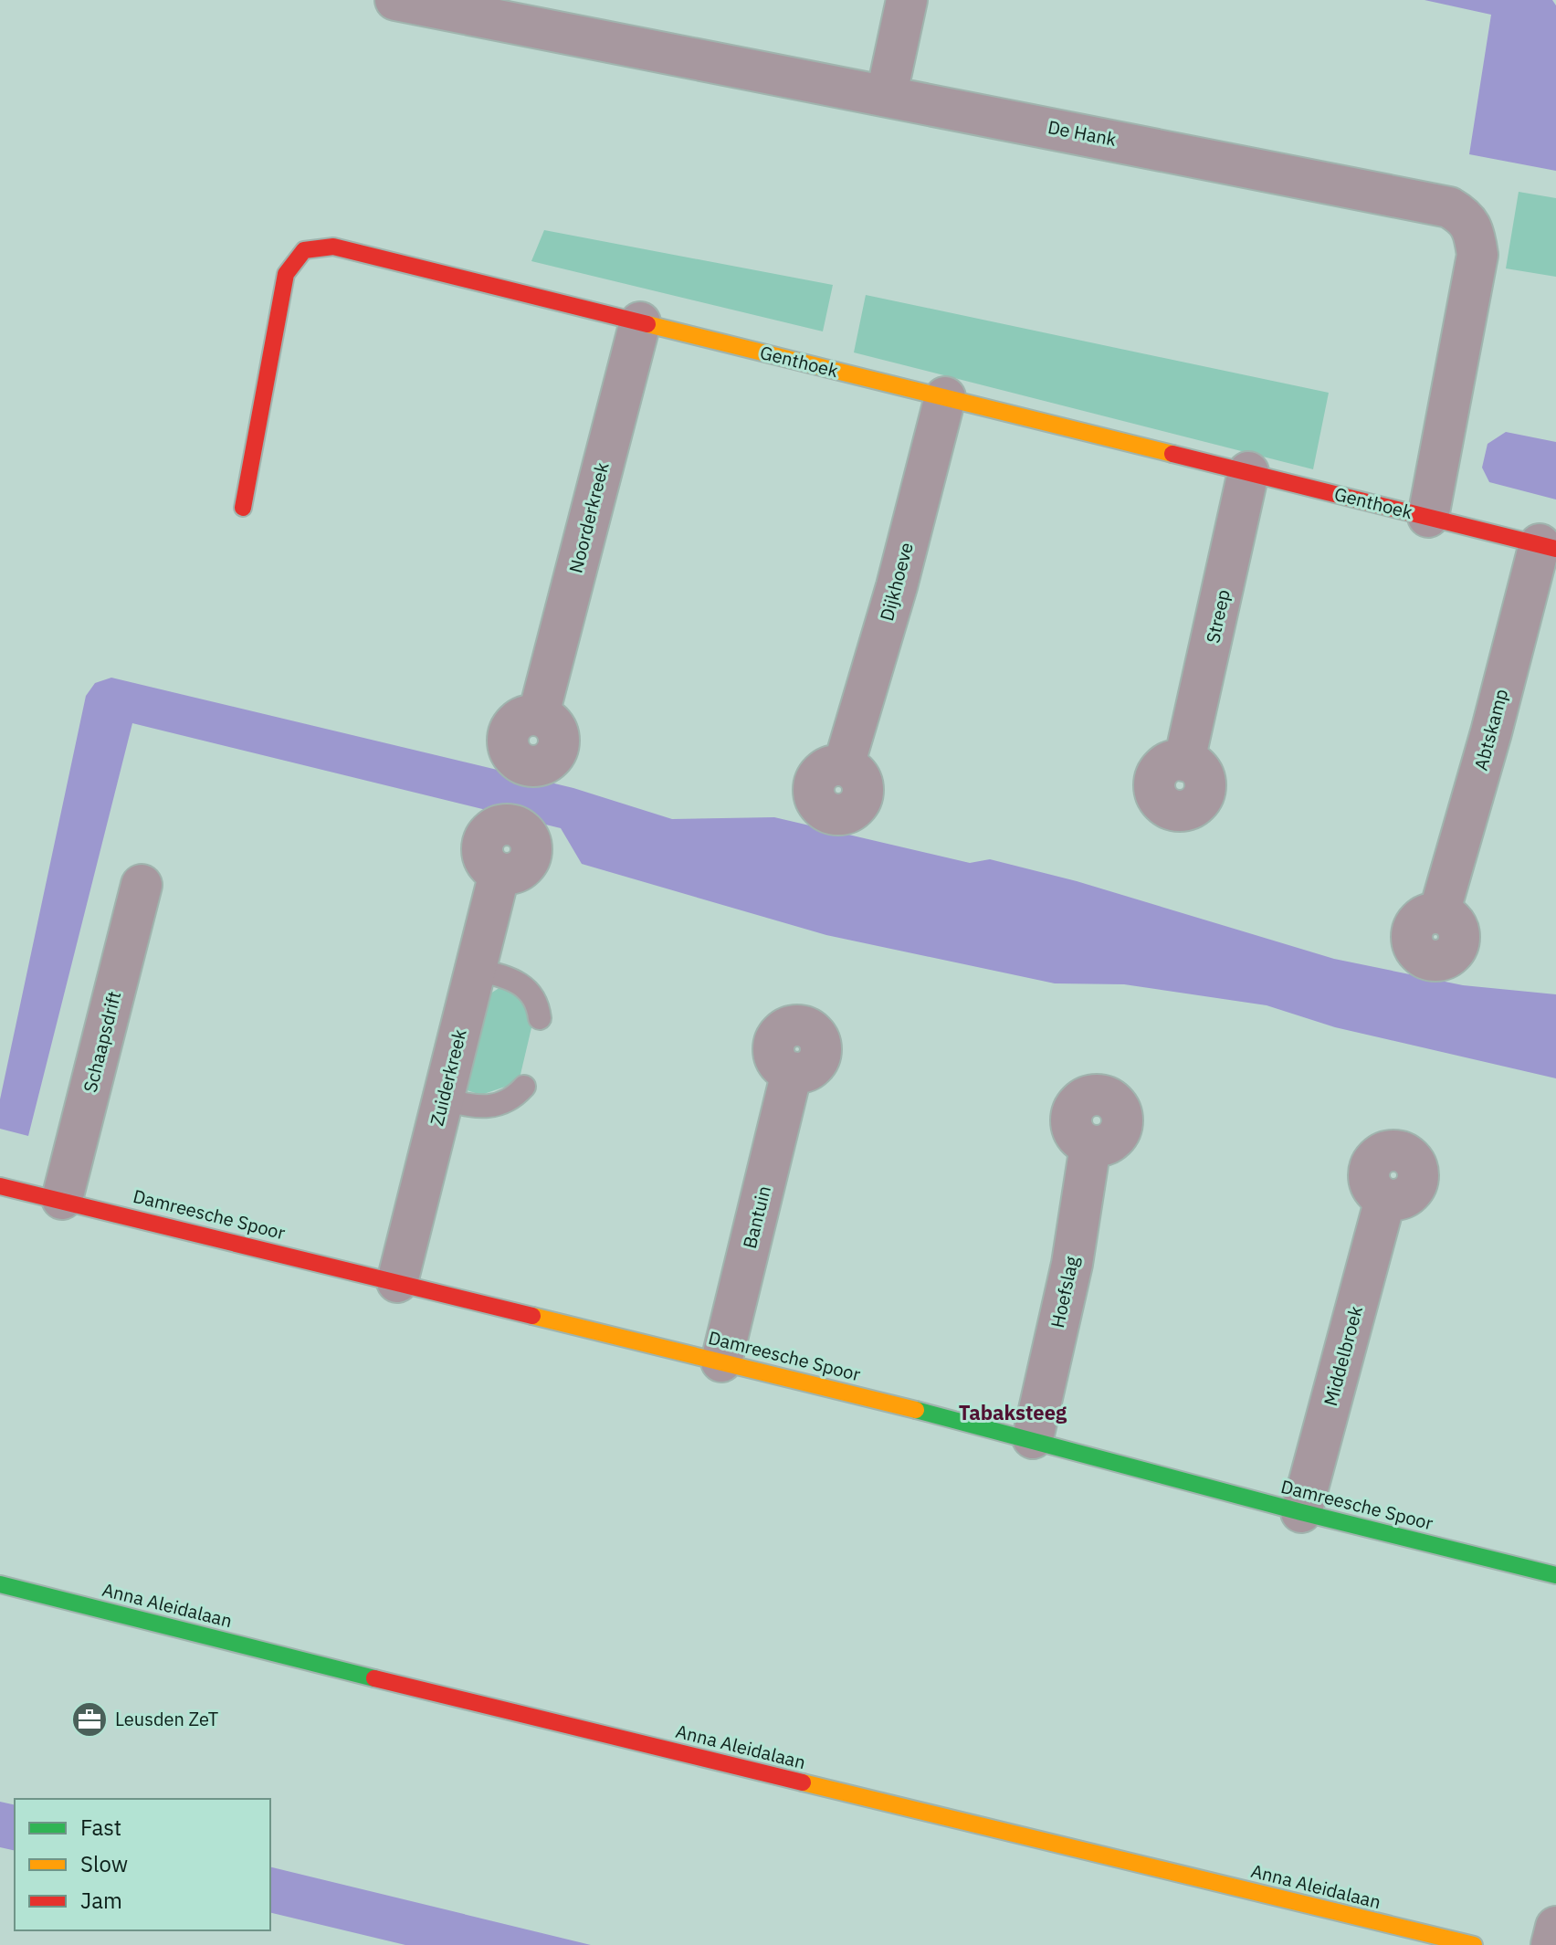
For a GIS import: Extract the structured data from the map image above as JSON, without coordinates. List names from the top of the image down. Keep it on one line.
{"streets":{"street":["De Hank","Genthoek","Noorderkreek","Dijkhoeve","Streep","Abtskamp","Schaapsdrift","Zuiderkreek","Damreesche Spoor","Bantuin","Hoefslag","Middelbroek","Anna Aleidalaan"]},"crossings":[["De Hank","Genthoek"],["Genthoek","Noorderkreek"],["Genthoek","Dijkhoeve"],["Genthoek","Streep"],["Genthoek","Abtskamp"],["Schaapsdrift","Damreesche Spoor"],["Zuiderkreek","Damreesche Spoor"],["Damreesche Spoor","Bantuin"],["Damreesche Spoor","Hoefslag"],["Damreesche Spoor","Middelbroek"]],"districts":["Tabaksteeg"],"places":{"office":["Leusden ZeT"]},"legend":["Fast","Slow","Jam"]}
